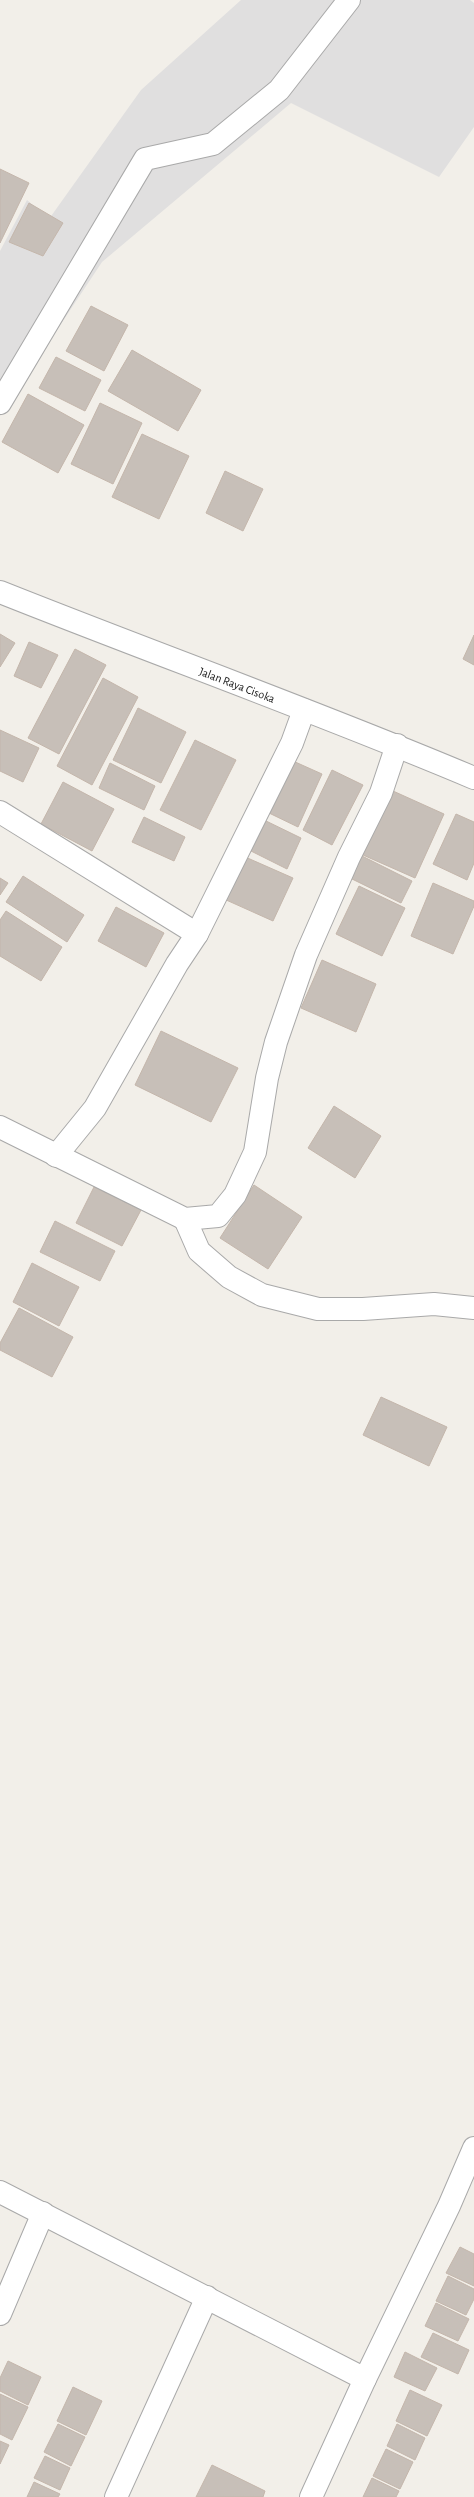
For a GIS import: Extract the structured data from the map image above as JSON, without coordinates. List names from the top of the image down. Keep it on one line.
{"streets":{"street":["Jalan Raya Cisoka"]}}
